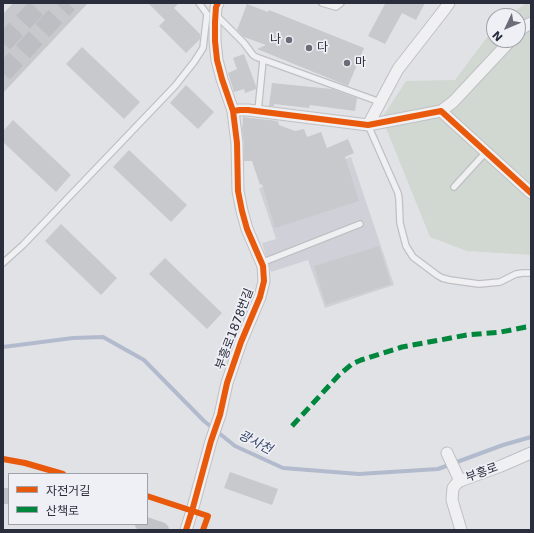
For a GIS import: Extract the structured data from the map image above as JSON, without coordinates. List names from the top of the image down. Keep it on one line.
{"streets":{"street":["부흥로1878번길","부흥로"]},"water":["광사천"],"places":["나","다","마"],"legend":["자전거길","산책로"],"north":"bottom left"}
